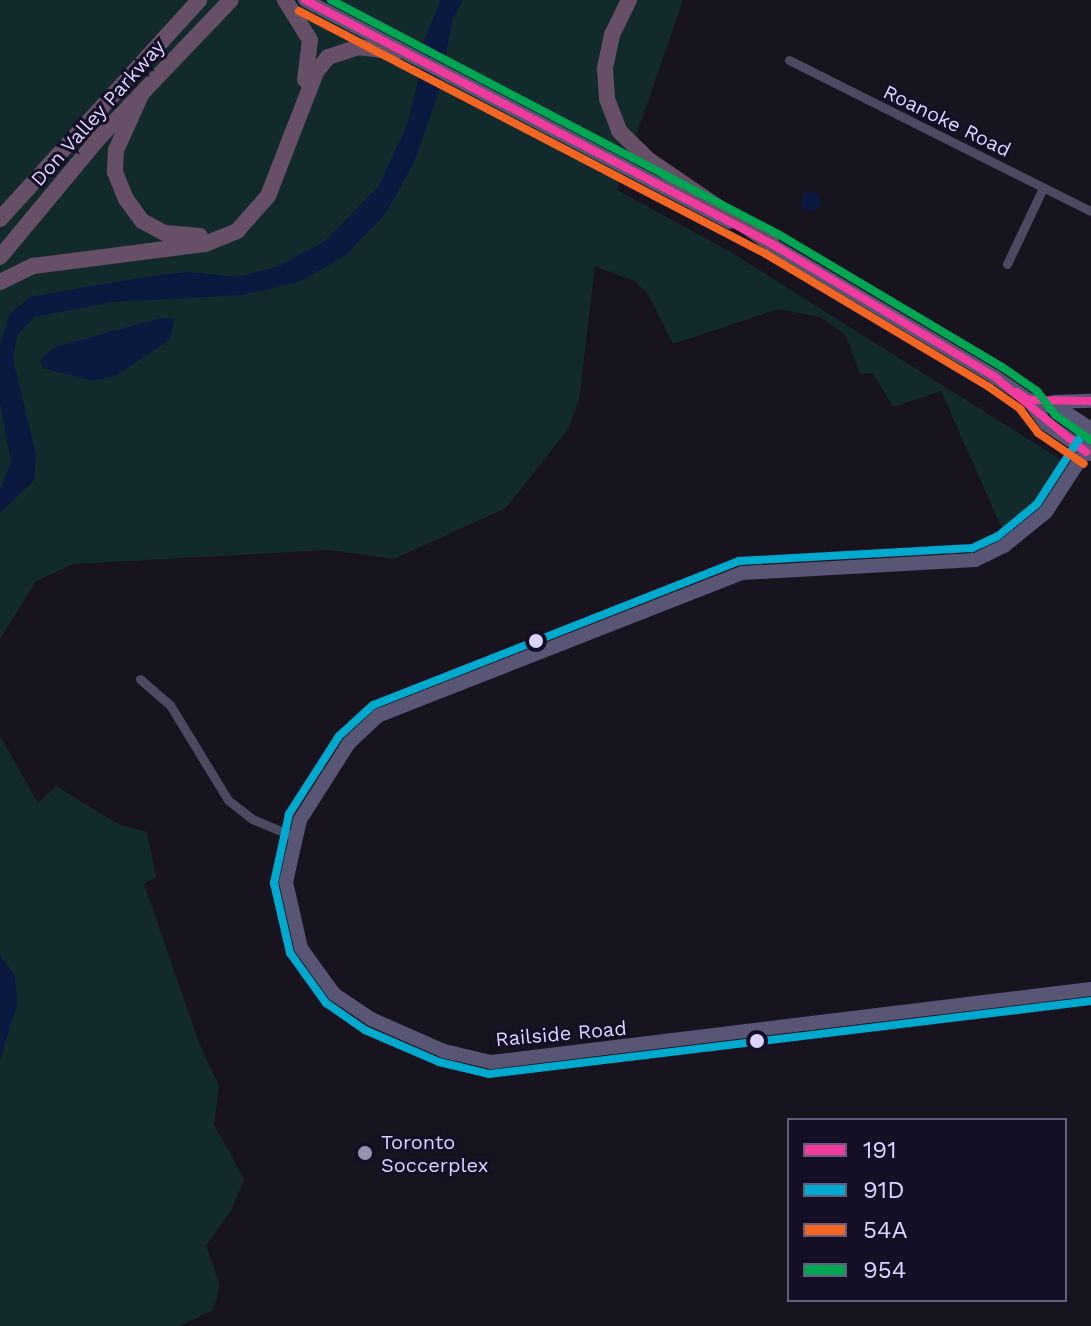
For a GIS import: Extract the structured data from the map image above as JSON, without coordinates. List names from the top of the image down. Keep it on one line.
{"streets":{"highway":["Don Valley Parkway"],"street":["Roanoke Road","Railside Road"]},"places":["Toronto Soccerplex"],"lines":["transit line 191","transit line 954","transit line 54A","transit line 91D"],"legend":["191","91D","54A","954"]}
